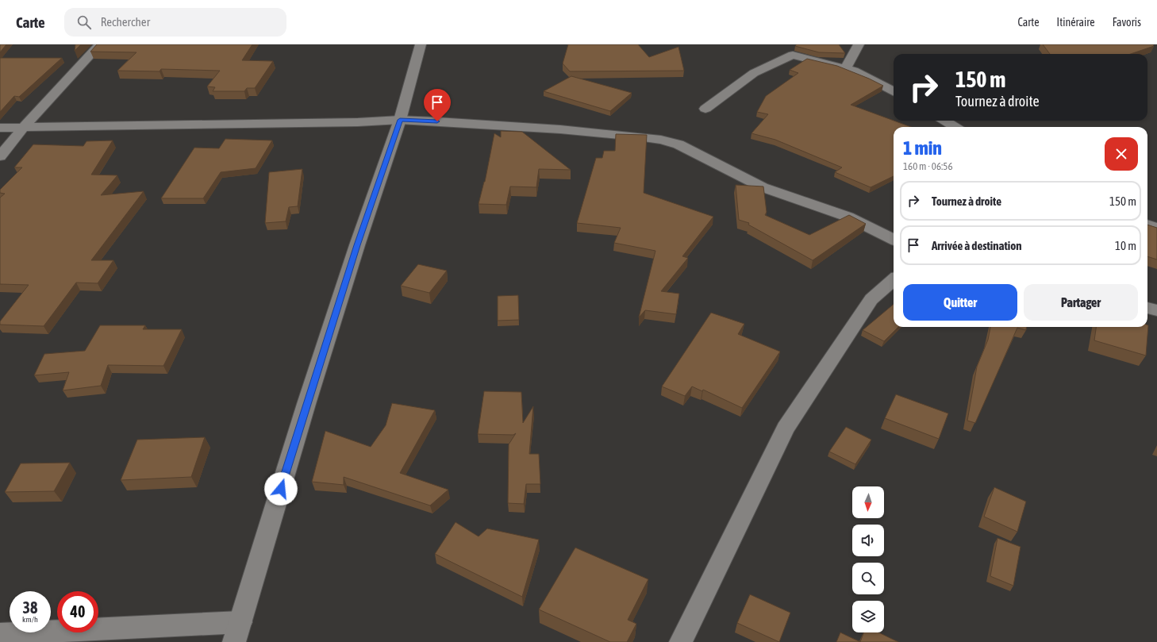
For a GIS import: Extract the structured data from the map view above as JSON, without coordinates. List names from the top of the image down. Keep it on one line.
{"north":"bottom","page":{"header":"Carte","search":"Rechercher","nav":["Carte","Itinéraire","Favoris"],"turn":["150 m","Tournez à droite"],"heading":["1 min","160 m · 06:56"],"list":[{"name":"Tournez à droite","value":"150 m"},{"name":"Arrivée à destination","value":"10 m"}],"buttons":["Quitter","Partager"],"speed":"38 km/h","limit":"40"}}
